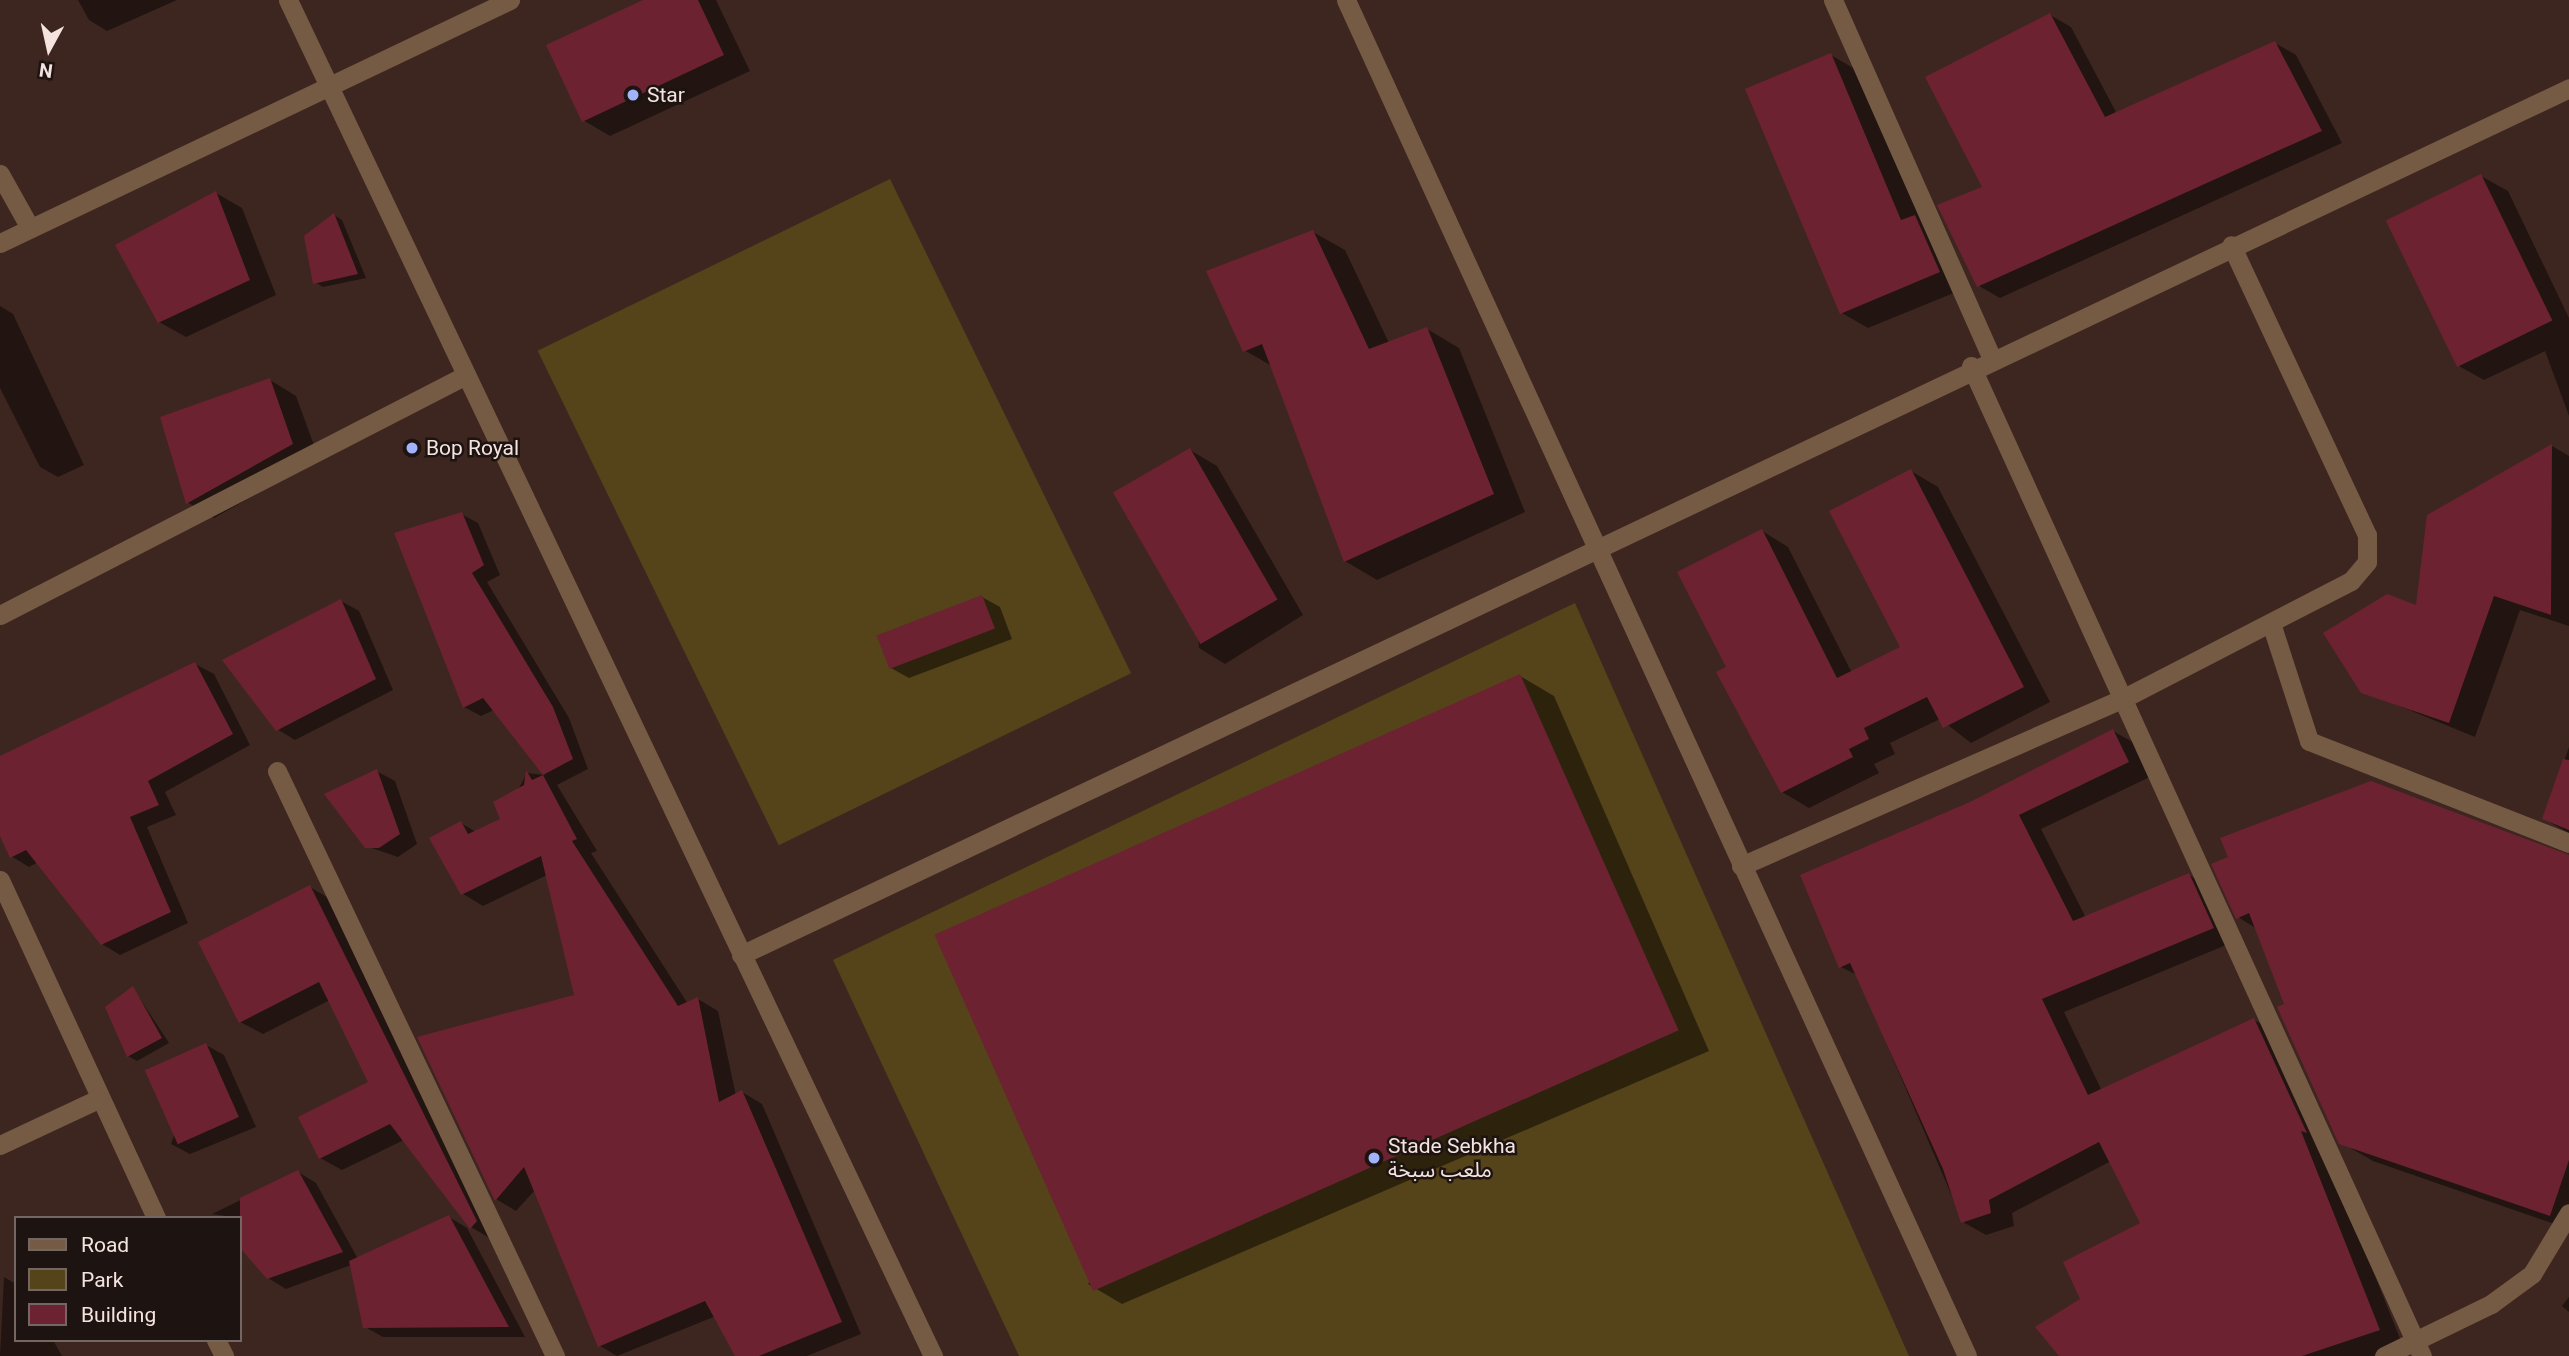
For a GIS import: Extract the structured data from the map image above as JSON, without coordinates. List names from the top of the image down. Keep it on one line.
{"places":["Star","Bop Royal","Stade Sebkha ملعب سبخة"],"legend":["Road","Park","Building"],"north":"bottom"}
